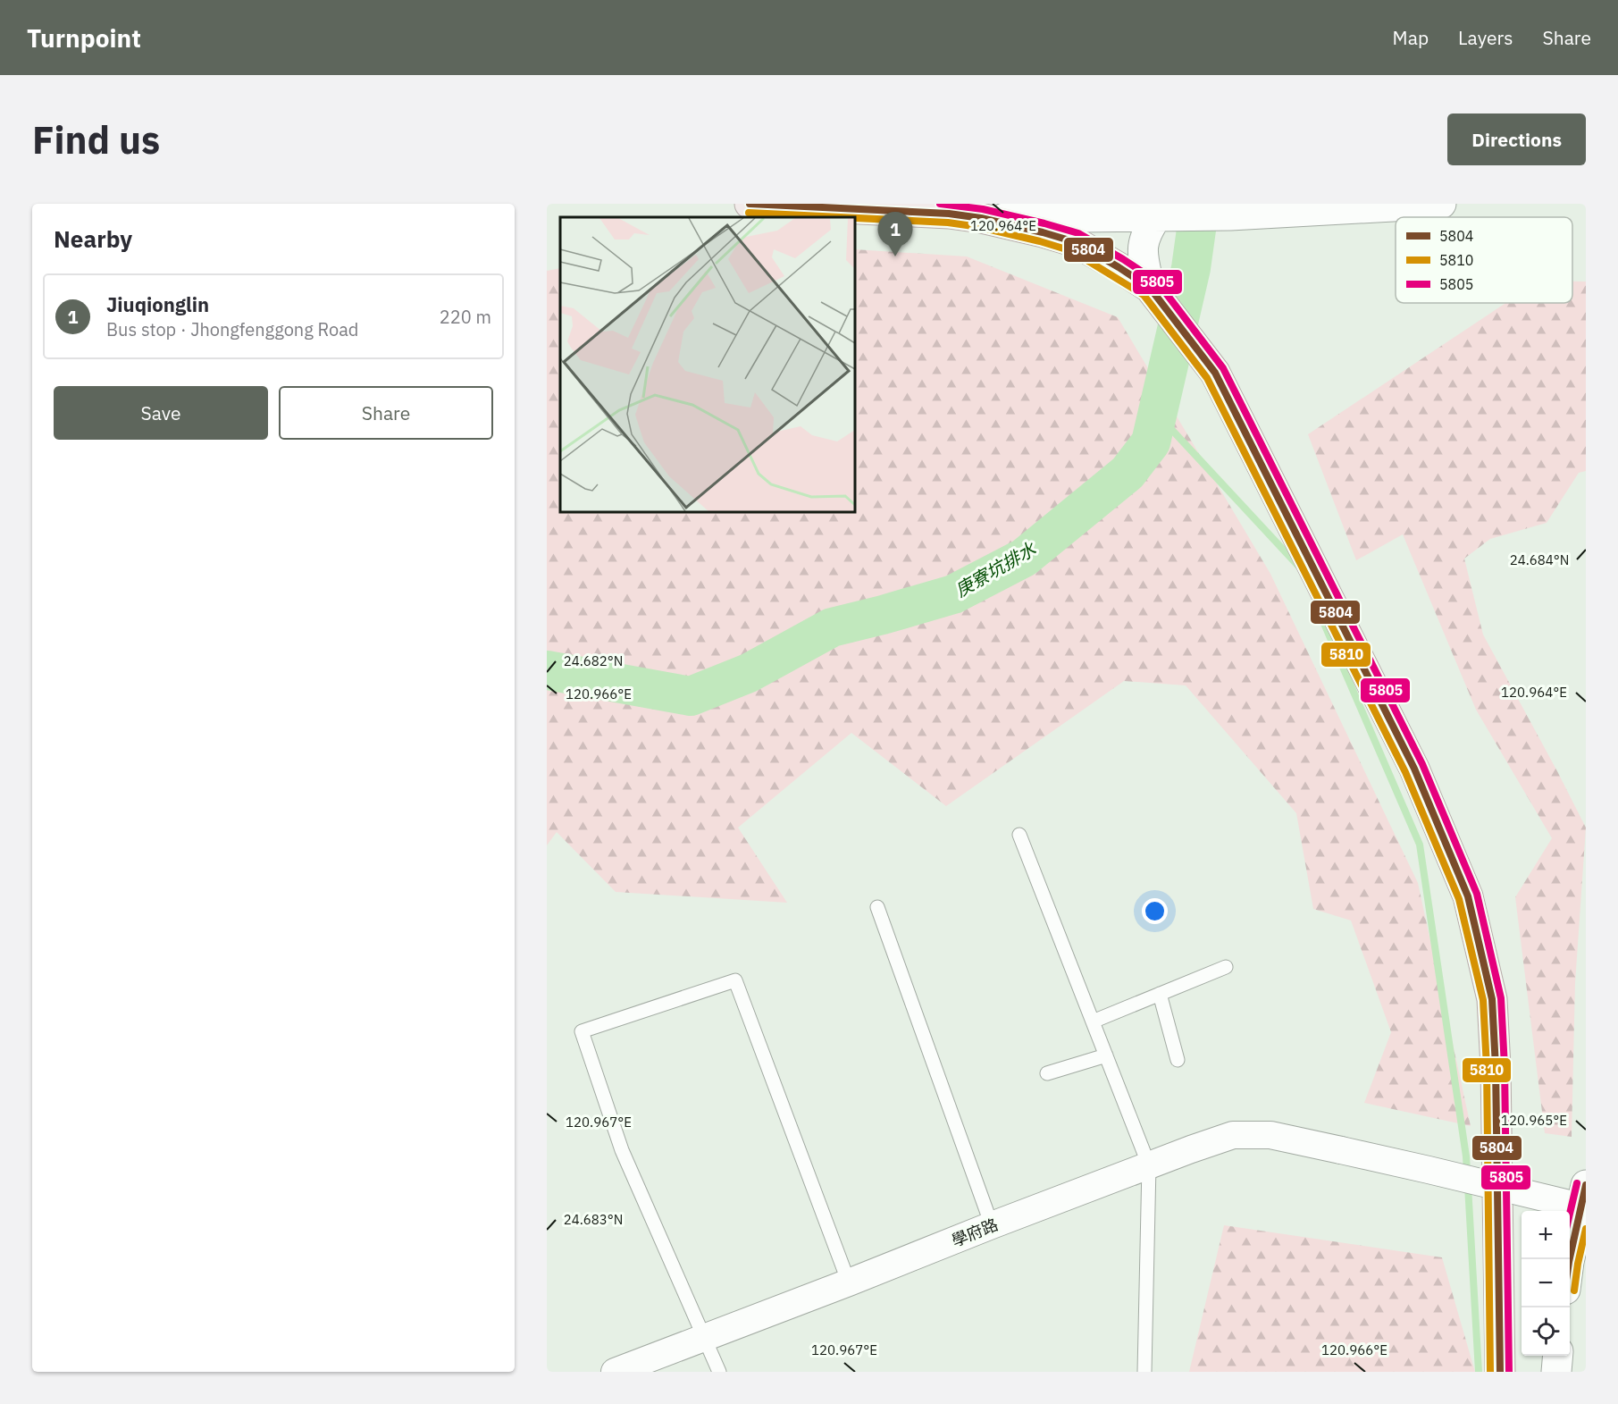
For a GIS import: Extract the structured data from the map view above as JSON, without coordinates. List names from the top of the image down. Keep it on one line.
{"streets":{"street":["學府路"]},"water":["庚寮坑排水"],"lines":["transit line 5804","transit line 5805","transit line 5810"],"legend":["5804","5810","5805"],"page":{"header":"Turnpoint","nav":["Map","Layers","Share"],"buttons":["Directions",["Save","Share"]],"title":"Find us","heading":"Nearby","pins":"1","list":[{"mark":"1","name":"Jiuqionglin","note":"Bus stop · Jhongfenggong Road","value":"220 m"}],"map_buttons":["+","−"]},"coordinates":["120.964°E","24.684°N","24.682°N","120.966°E","120.965°E","120.967°E","24.683°N"]}
